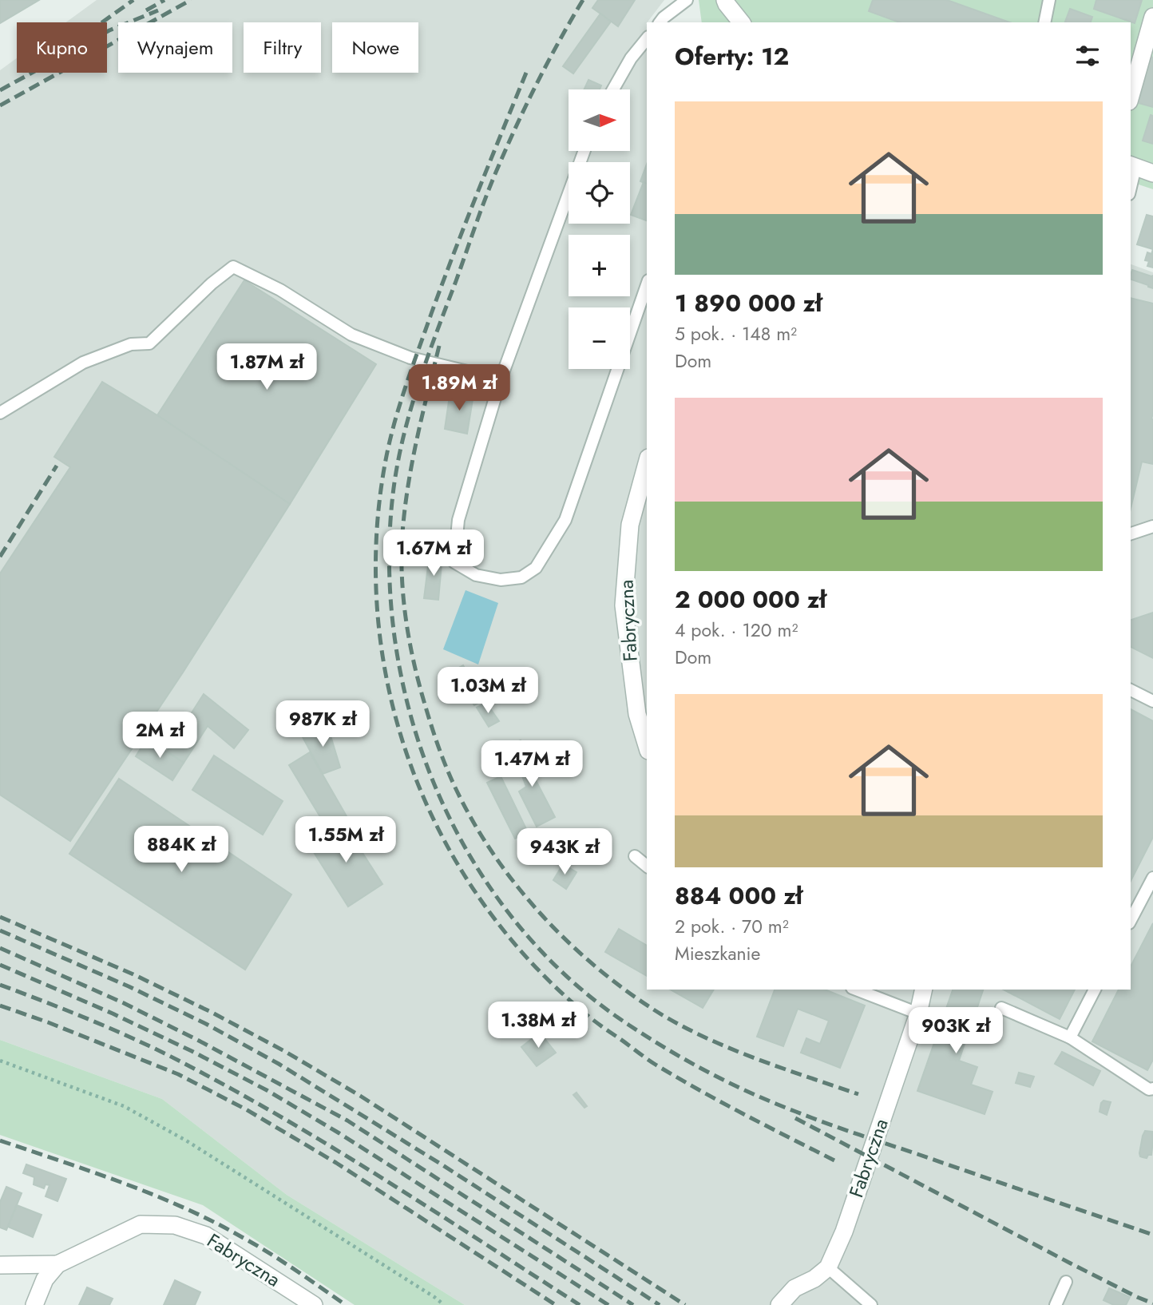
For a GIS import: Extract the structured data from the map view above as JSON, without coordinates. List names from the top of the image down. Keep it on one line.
{"streets":{"street":["Fabryczna"]},"north":"right","page":{"chip":["Kupno","Wynajem","Filtry","Nowe"],"heading":"Oferty: 12","map_buttons":["+","−"],"list":[{"name":"1 890 000 zł","note":"5 pok. · 148 m² · Dom"},{"name":"2 000 000 zł","note":"4 pok. · 120 m² · Dom"},{"name":"884 000 zł","note":"2 pok. · 70 m² · Mieszkanie"}],"price":["1.87M zł","1.89M zł","1.67M zł","1.03M zł","987K zł","2M zł","1.47M zł","1.55M zł","884K zł","943K zł","1.38M zł","903K zł"]}}
